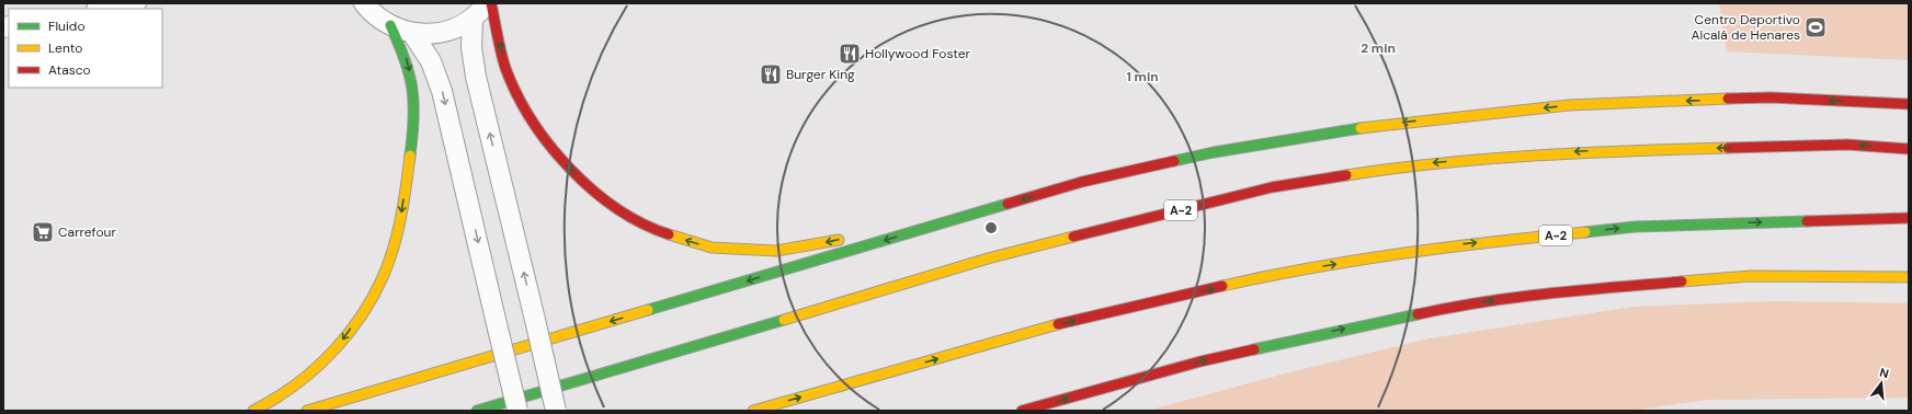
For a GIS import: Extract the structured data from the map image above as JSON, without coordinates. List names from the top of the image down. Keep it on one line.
{"streets":{"highway":["A-2"]},"places":{"sports":["Centro Deportivo Alcalá de Henares"],"restaurant":["Hollywood Foster","Burger King"],"supermarket":["Carrefour"]},"legend":["Fluido","Lento","Atasco"],"north":"top","rings":["2 min","1 min"]}
